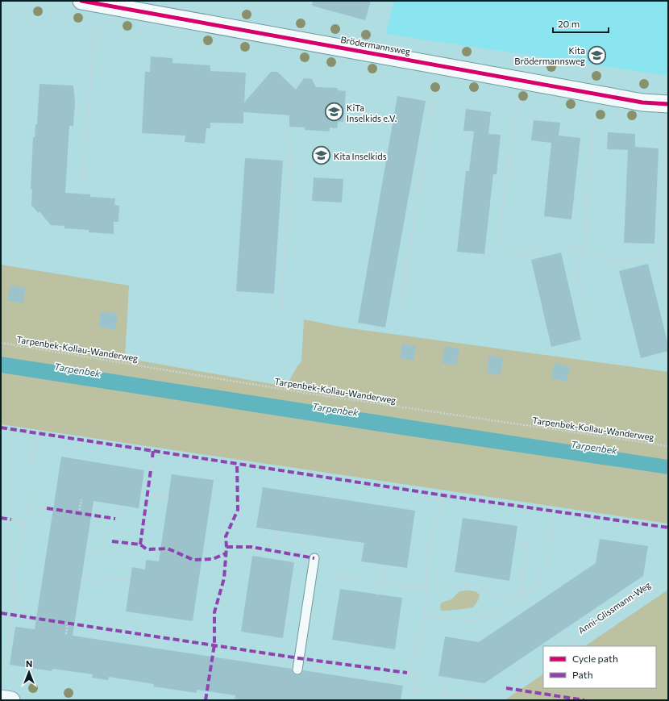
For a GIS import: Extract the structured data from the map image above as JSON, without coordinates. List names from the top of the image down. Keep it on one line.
{"streets":{"street":["Brödermannsweg"],"path":["Tarpenbek-Kollau-Wanderweg","Anni-Glissmann-Weg"]},"water":["Tarpenbek"],"places":{"school or university":["Kita Brödermannsweg","KiTa Inselkids e.V.","Kita Inselkids"]},"legend":["Cycle path","Path"],"scale_bar":"20 m","north":"top"}
